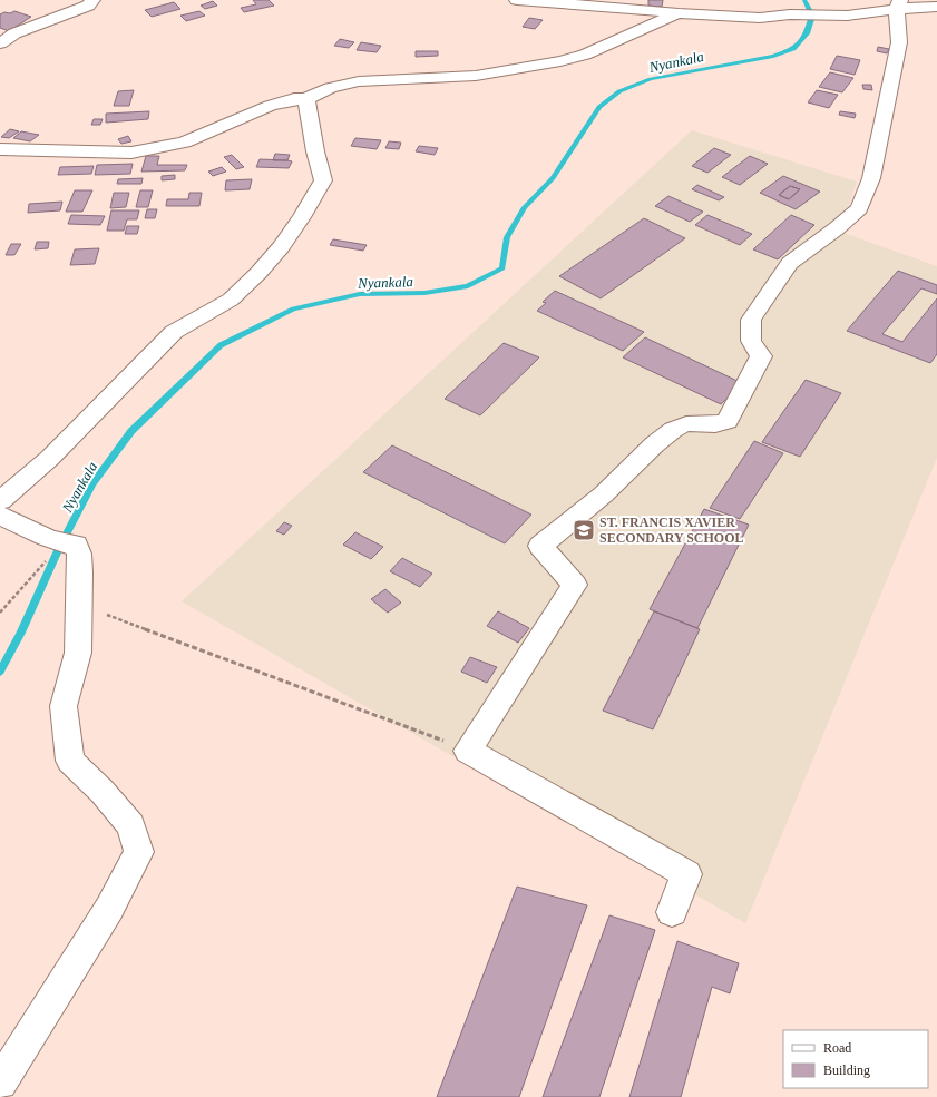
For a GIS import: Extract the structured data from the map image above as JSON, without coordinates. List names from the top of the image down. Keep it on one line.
{"water":["Nyankala"],"places":{"school or university":["ST. FRANCIS XAVIER SECONDARY SCHOOL"]},"legend":["Road","Building"]}
